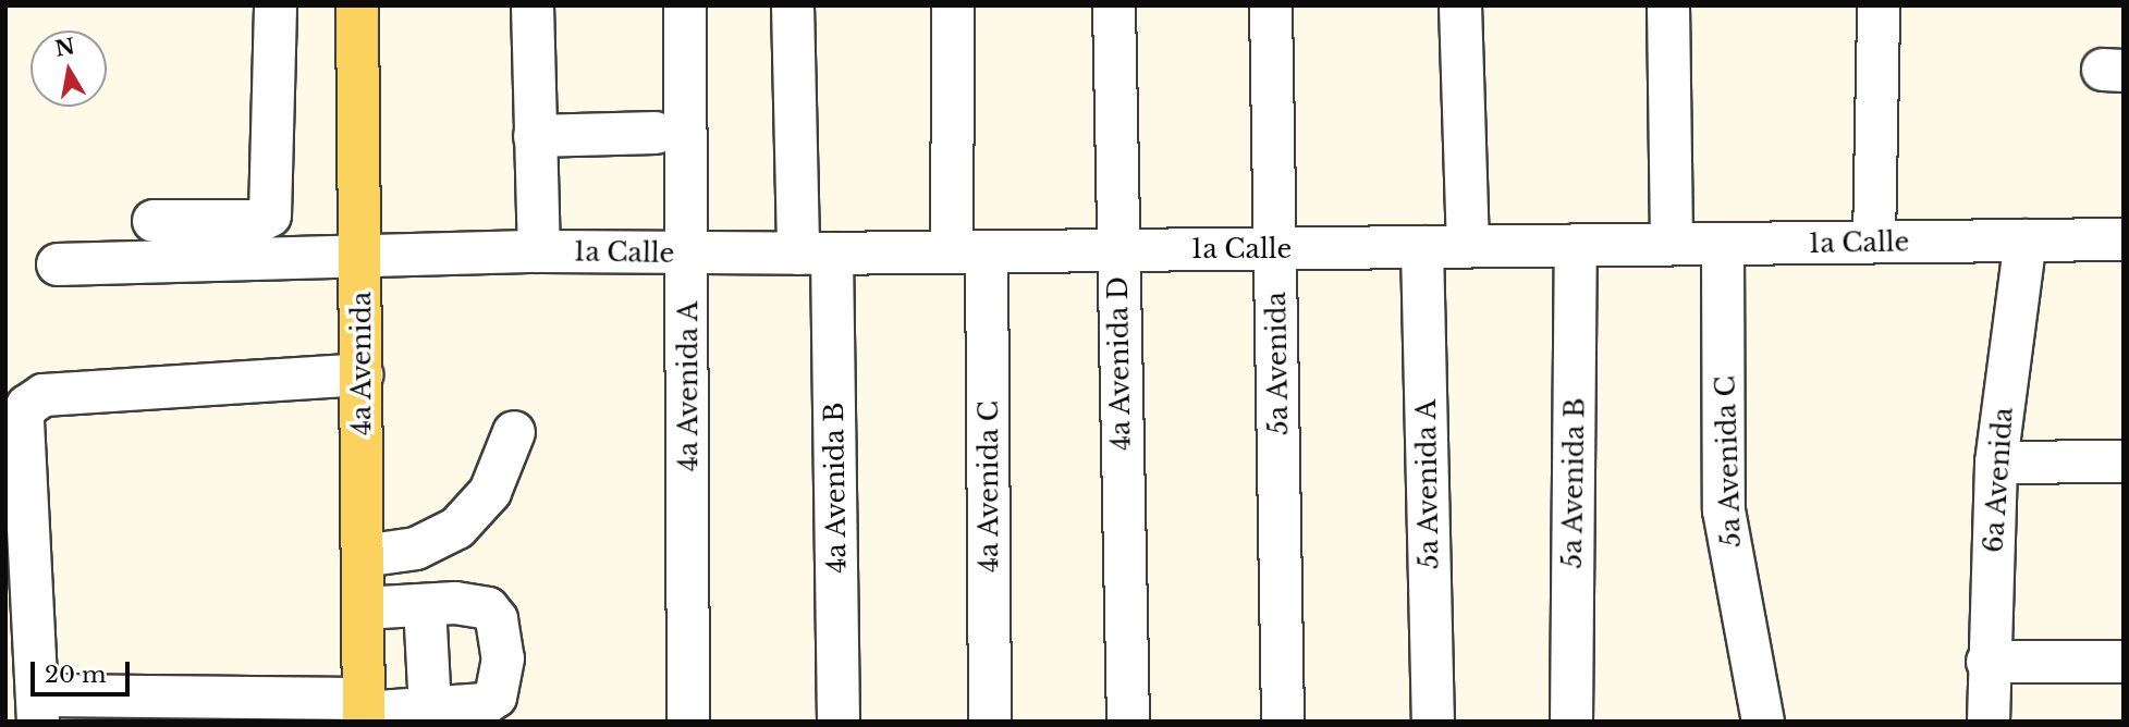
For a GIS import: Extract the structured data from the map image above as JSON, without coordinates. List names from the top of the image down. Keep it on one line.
{"streets":{"main road":["4a Avenida"],"street":["1a Calle","4a Avenida D","5a Avenida","4a Avenida A","5a Avenida C","6a Avenida","5a Avenida B","5a Avenida A","4a Avenida C","4a Avenida B"]},"crossings":[["1a Calle","4a Avenida"],["1a Calle","4a Avenida D"],["1a Calle","5a Avenida"],["1a Calle","4a Avenida A"],["1a Calle","5a Avenida C"],["1a Calle","6a Avenida"],["1a Calle","5a Avenida B"],["1a Calle","5a Avenida A"],["1a Calle","4a Avenida C"],["1a Calle","4a Avenida B"]],"scale_bar":"20 m","north":"top"}
